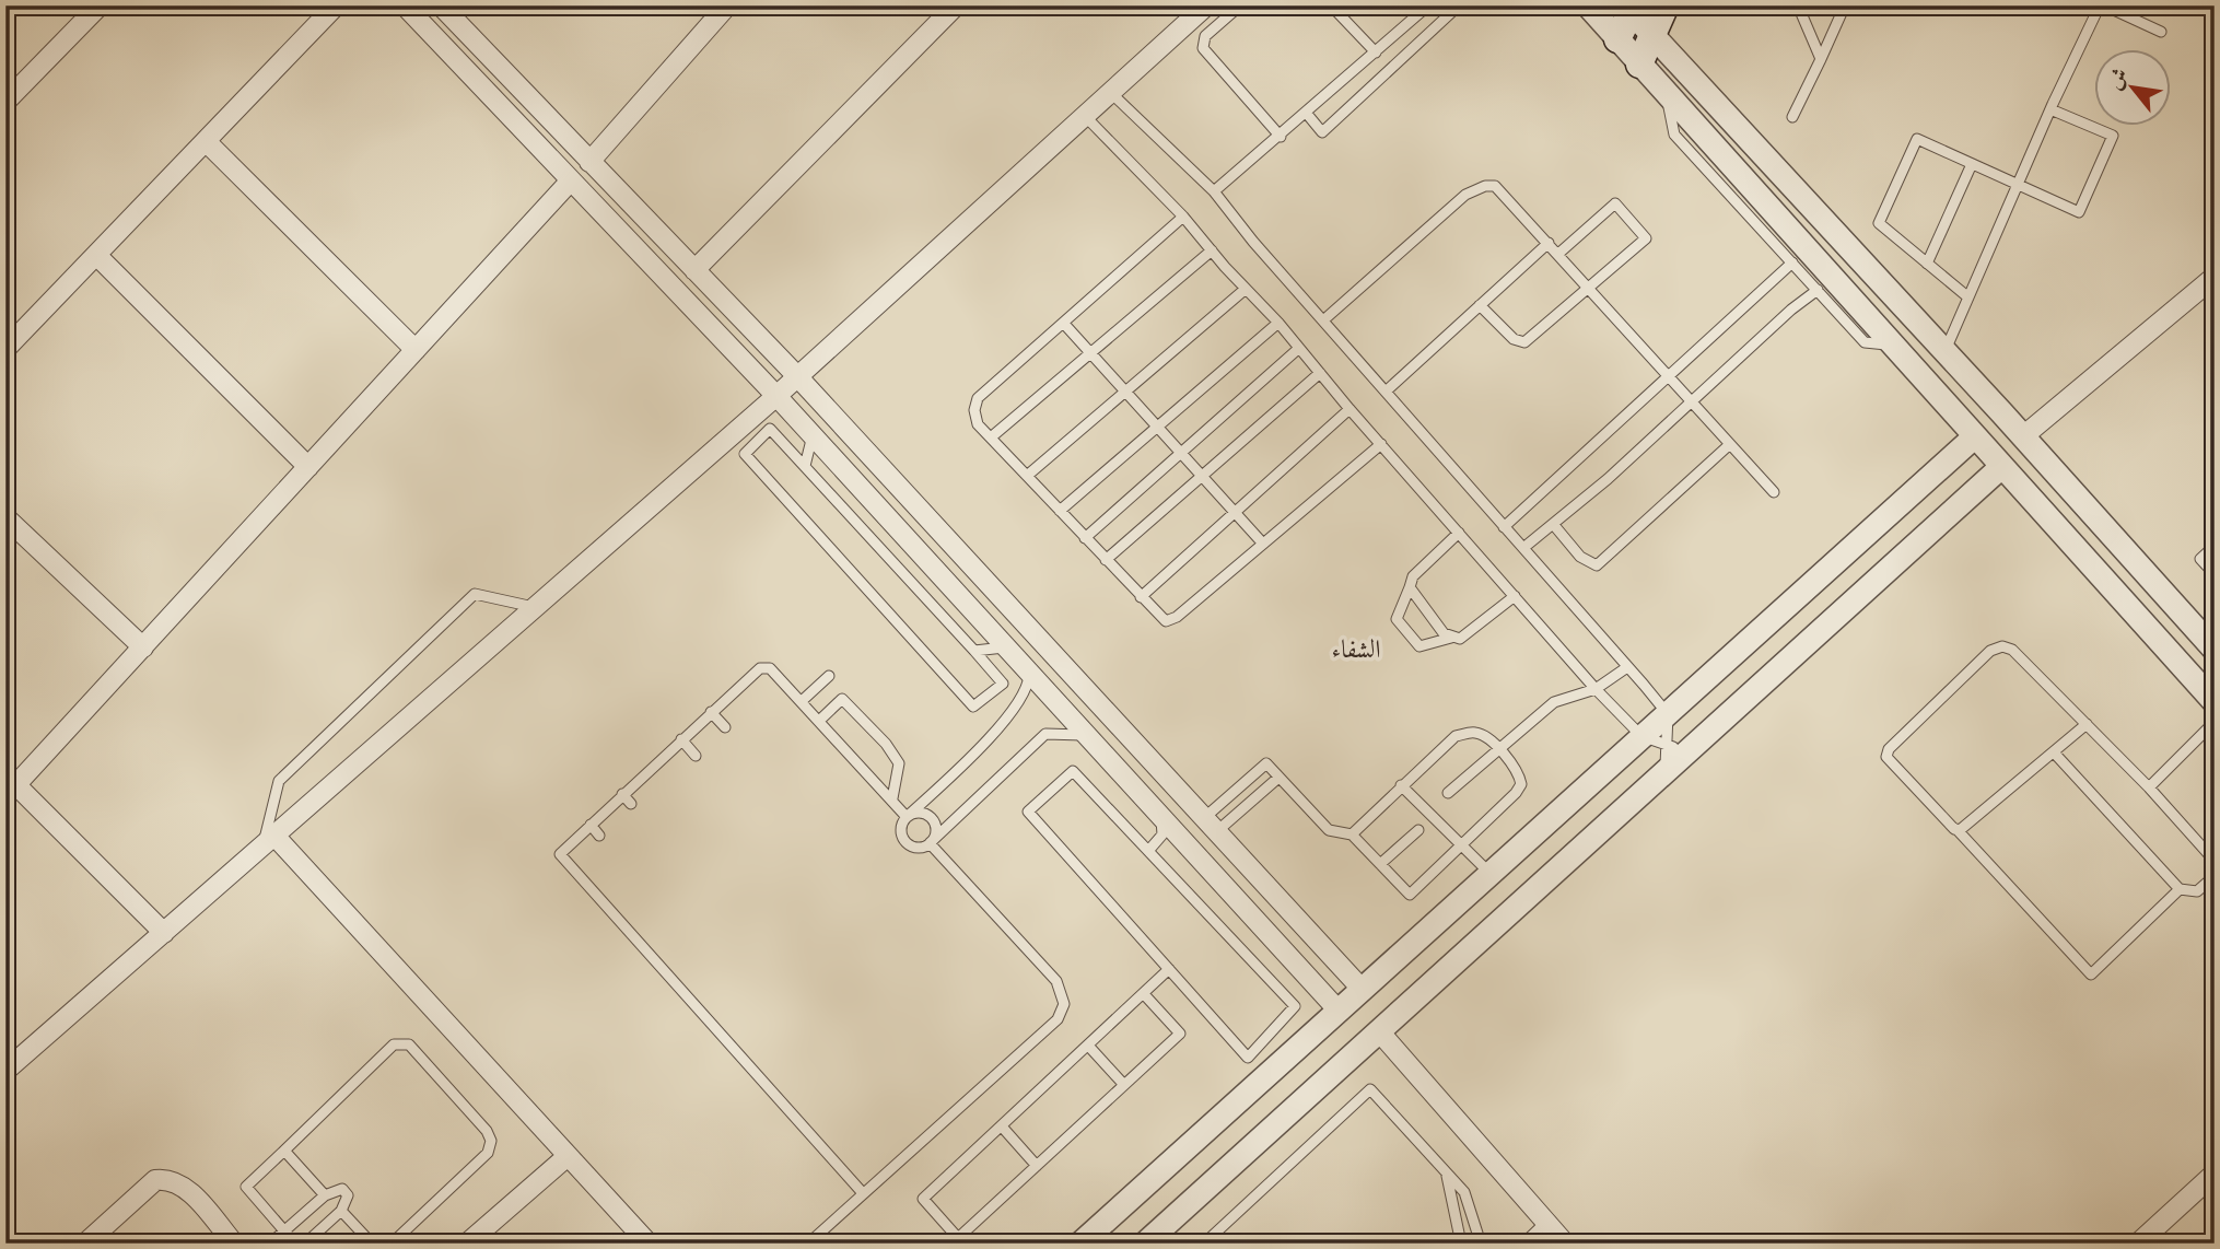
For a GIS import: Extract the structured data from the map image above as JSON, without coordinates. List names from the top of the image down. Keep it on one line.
{"districts":["الشفاء"],"north":"top left"}
